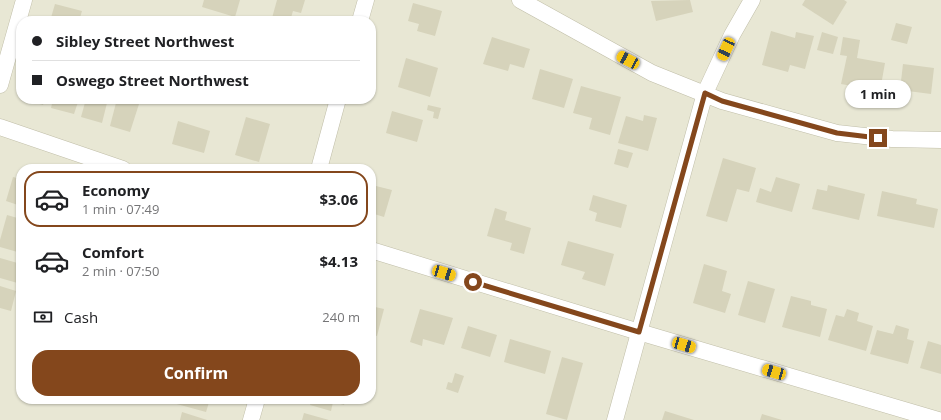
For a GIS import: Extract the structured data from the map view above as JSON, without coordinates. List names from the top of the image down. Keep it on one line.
{"page":{"banner":["Sibley Street Northwest","Oswego Street Northwest"],"bubble":"1 min","list":[{"name":"Economy","note":"1 min · 07:49","value":"$3.06"},{"name":"Comfort","note":"2 min · 07:50","value":"$4.13"}],"pay":["Cash","240 m"],"buttons":"Confirm"}}
